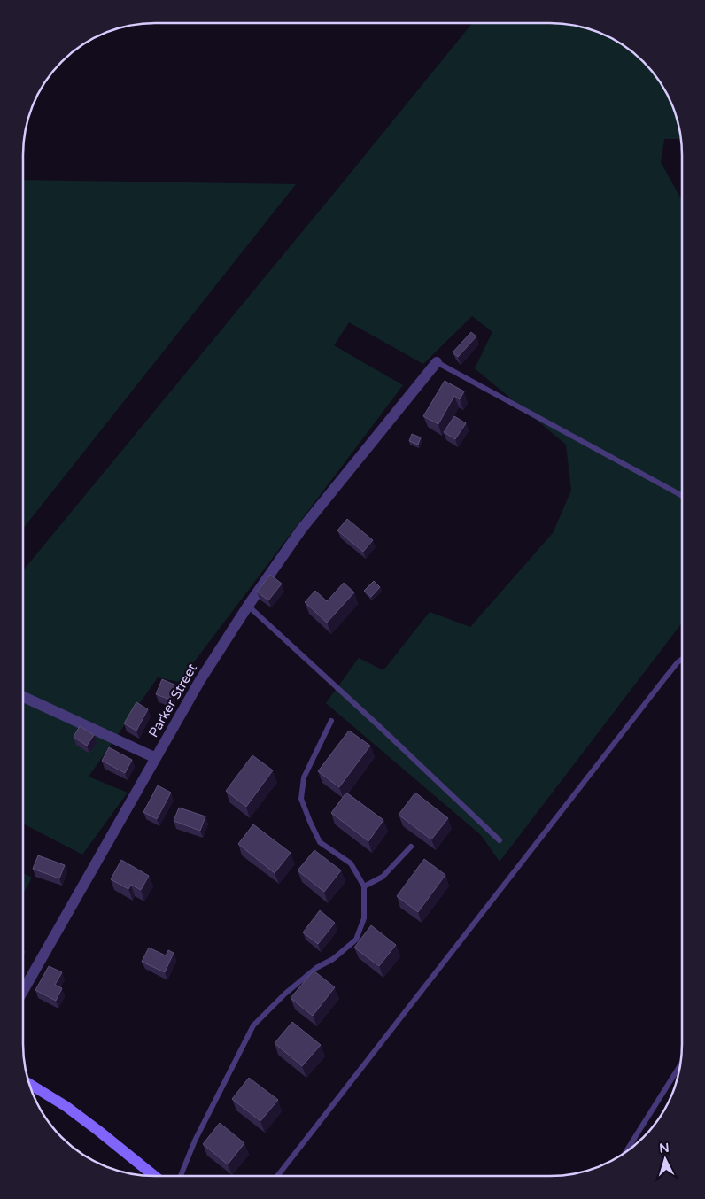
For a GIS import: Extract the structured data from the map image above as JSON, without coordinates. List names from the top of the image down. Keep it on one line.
{"streets":{"street":["Parker Street"]},"north":"top"}
